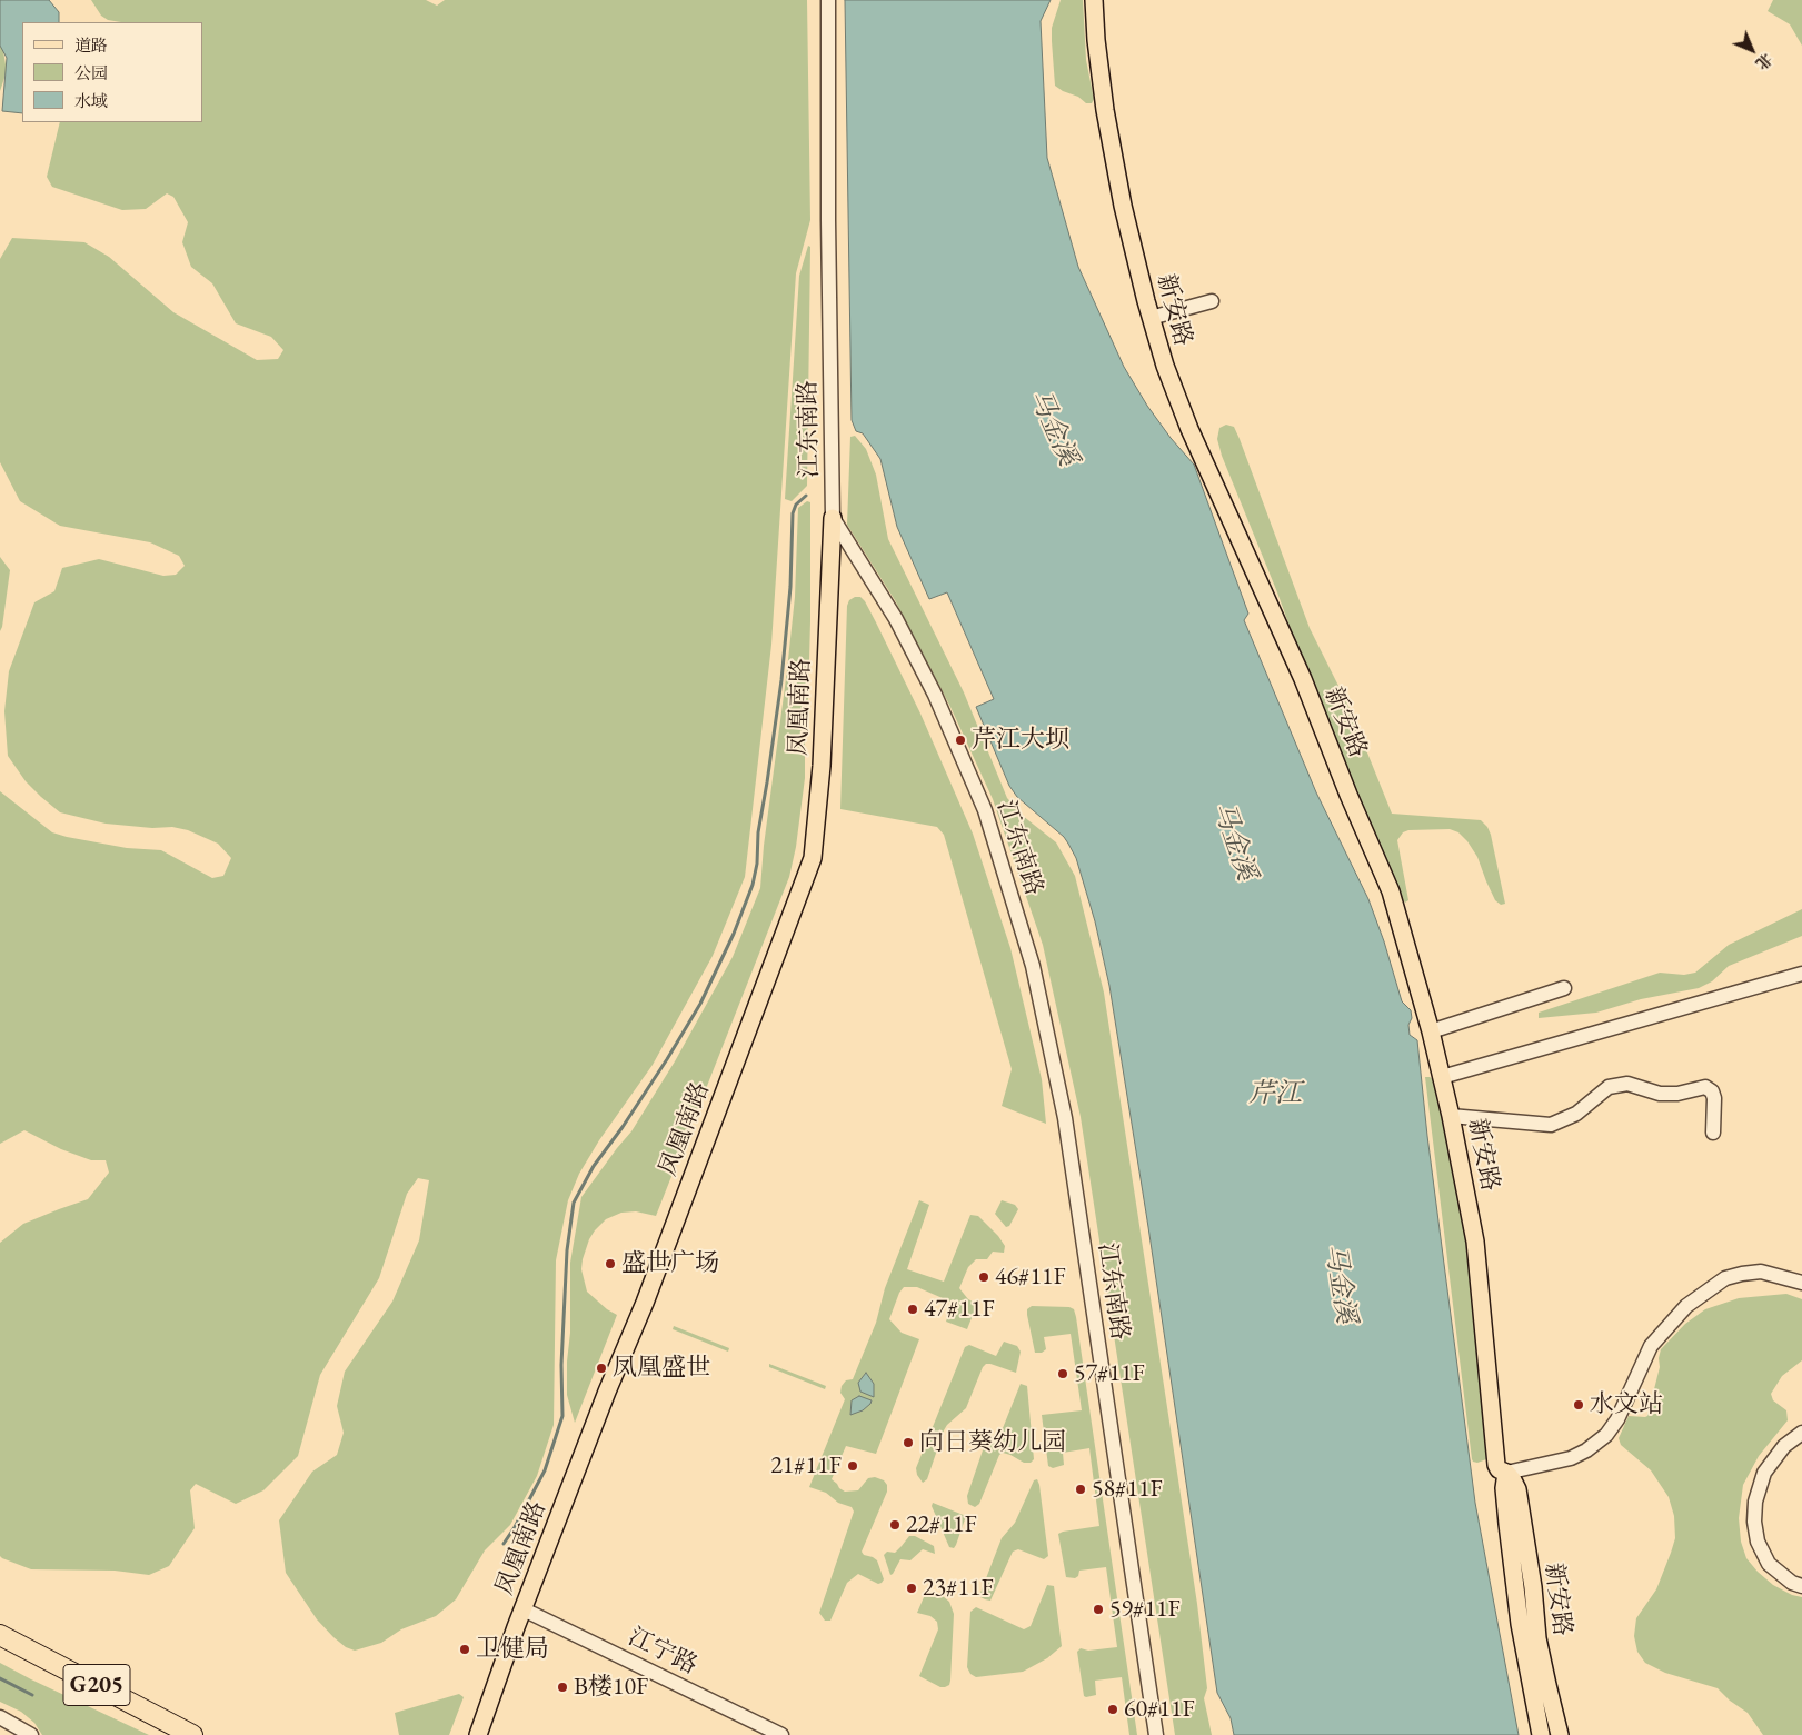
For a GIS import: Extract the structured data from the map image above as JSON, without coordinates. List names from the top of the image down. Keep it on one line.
{"streets":{"highway":["G205"],"main road":["新安路","凤凰南路"],"street":["江东南路","江宁路"]},"crossings":[["江东南路","凤凰南路"],["凤凰南路","江宁路"]],"water":["马金溪","芹江"],"places":["芹江大坝","盛世广场","46#11F","47#11F","凤凰盛世","57#11F","水文站","向日葵幼儿园","21#11F","58#11F","22#11F","23#11F","59#11F","卫健局","B楼10F","60#11F"],"legend":["道路","公园","水域"],"north":"bottom right"}
